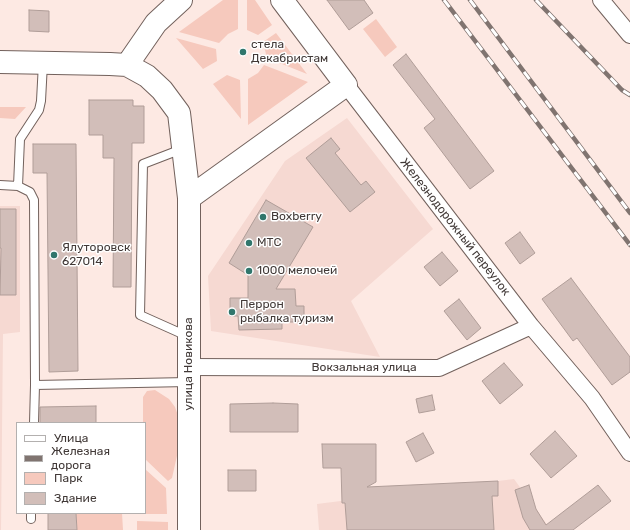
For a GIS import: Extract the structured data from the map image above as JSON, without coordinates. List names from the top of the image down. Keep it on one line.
{"streets":{"main road":["Железнодорожный переулок","улица Новикова"],"street":["Вокзальная улица"]},"crossings":[["Железнодорожный переулок","Вокзальная улица"],["улица Новикова","Вокзальная улица"]],"places":["стела Декабристам","Boxberry","МТС","Ялуторовск 627014","1000 мелочей","Перрон рыбалка туризм"],"legend":["Улица","Железная дорога","Парк","Здание"]}
